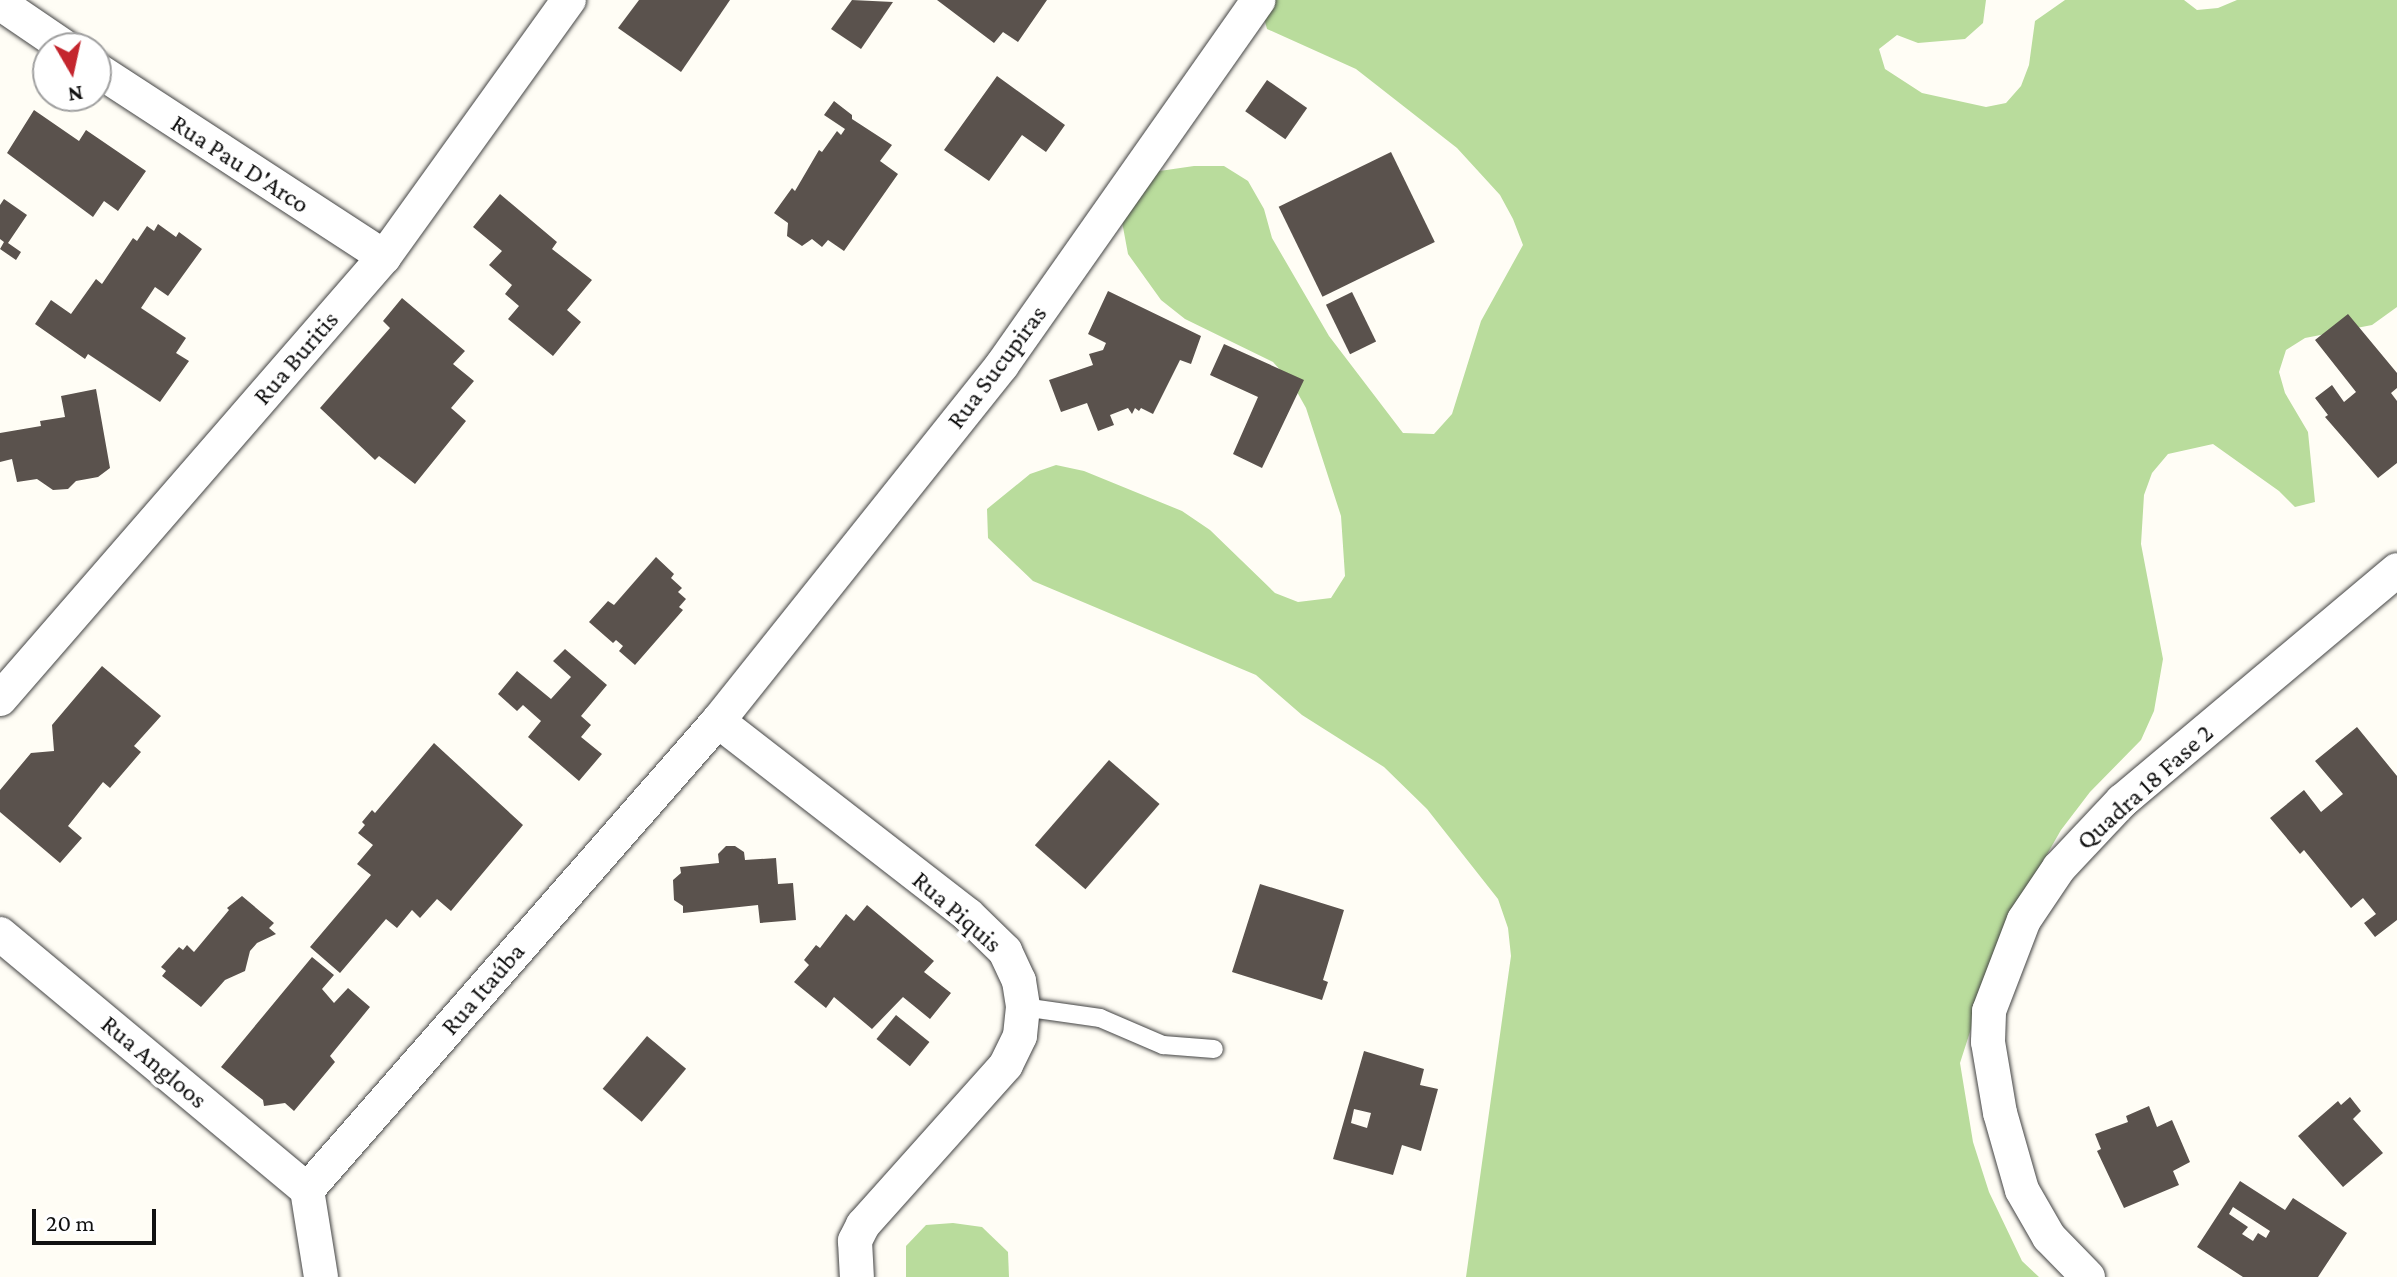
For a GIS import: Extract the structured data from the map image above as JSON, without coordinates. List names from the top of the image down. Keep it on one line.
{"streets":{"street":["Rua Pau D'Arco","Rua Buritis","Rua Sucupiras","Quadra 18 Fase 2","Rua Piquis","Rua Itaúba","Rua Angloos"]},"crossings":[["Rua Pau D'Arco","Rua Buritis"],["Rua Sucupiras","Rua Piquis"],["Rua Sucupiras","Rua Itaúba"],["Rua Piquis","Rua Itaúba"],["Rua Itaúba","Rua Angloos"]],"scale_bar":"20 m","north":"bottom"}
